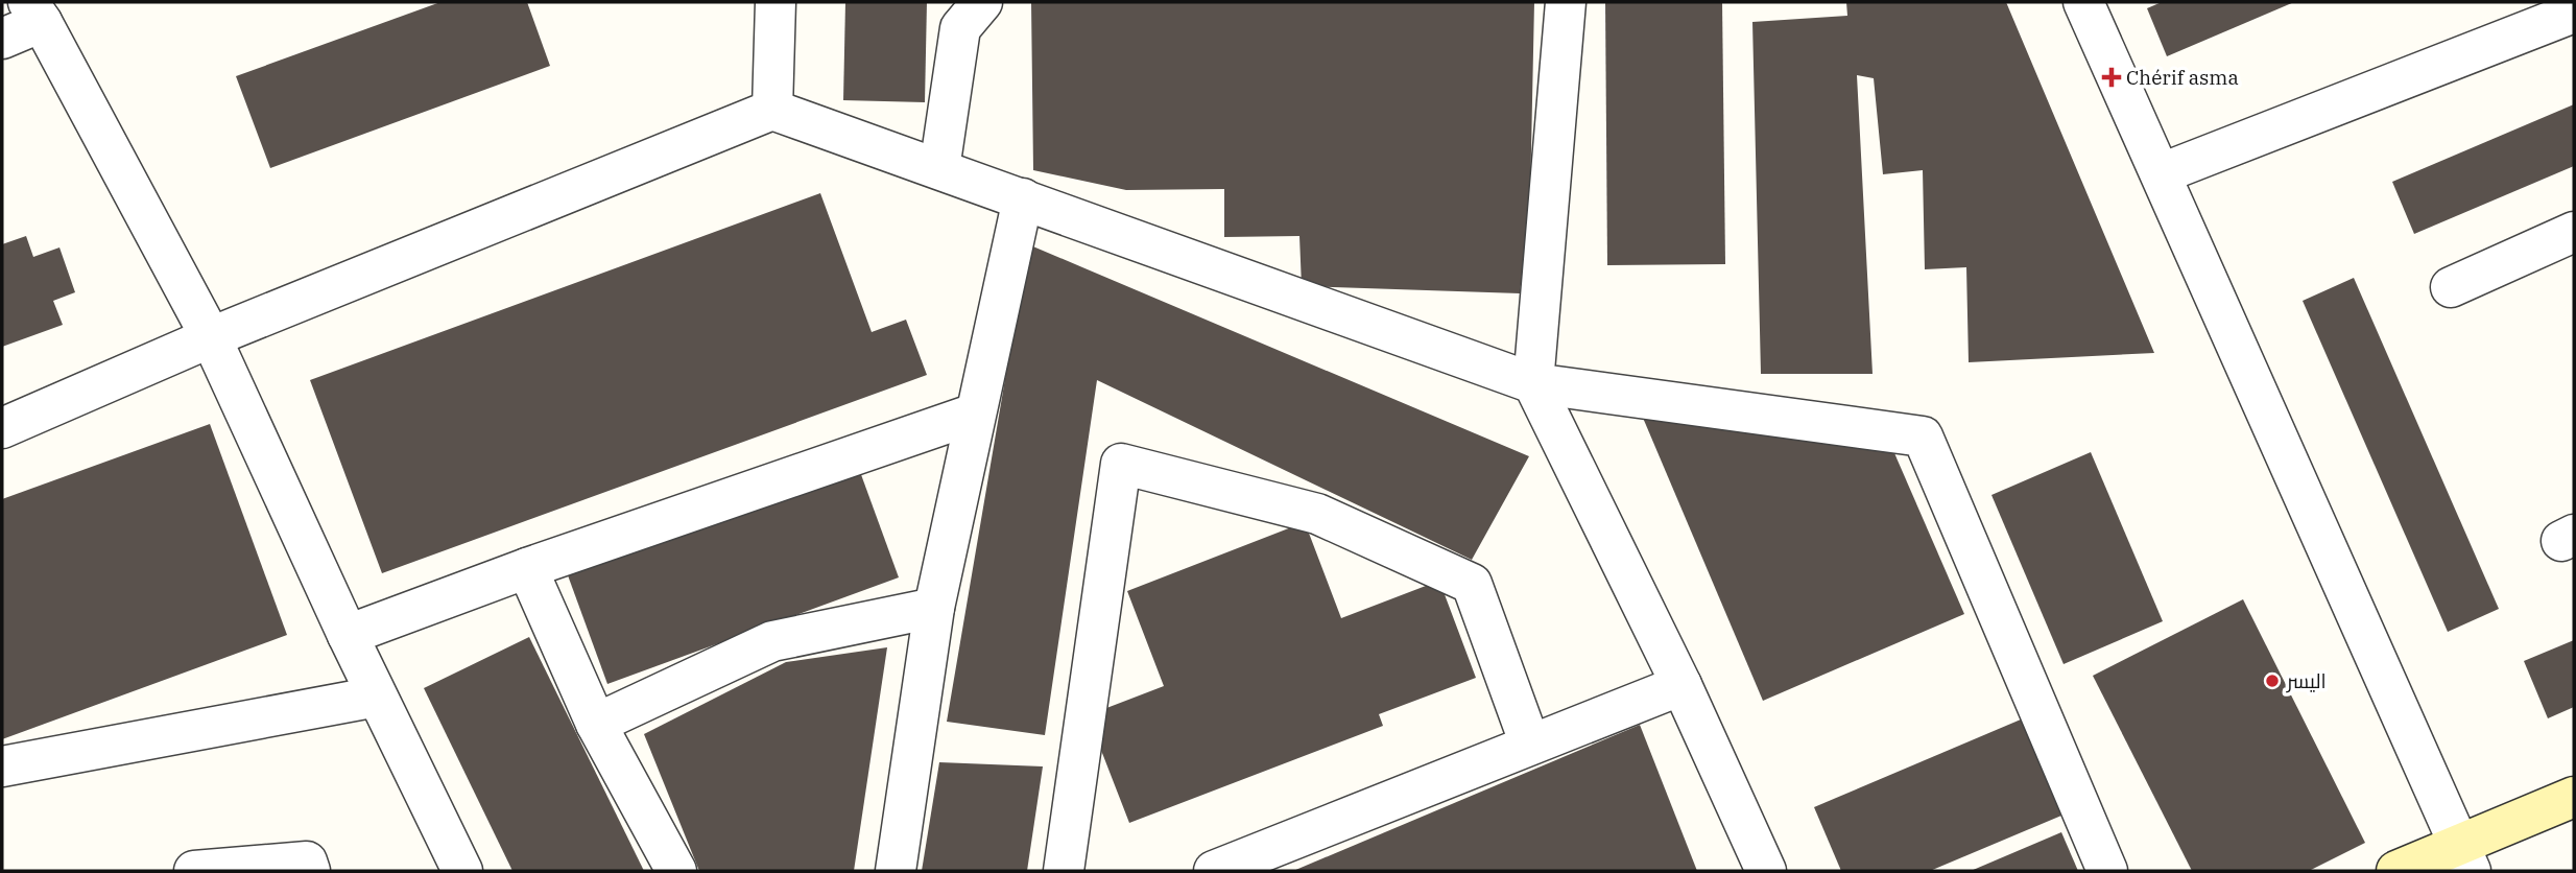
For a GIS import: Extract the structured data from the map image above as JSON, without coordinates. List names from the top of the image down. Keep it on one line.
{"places":{"health":["Chérif asma"],"other":["اليسر"]}}
